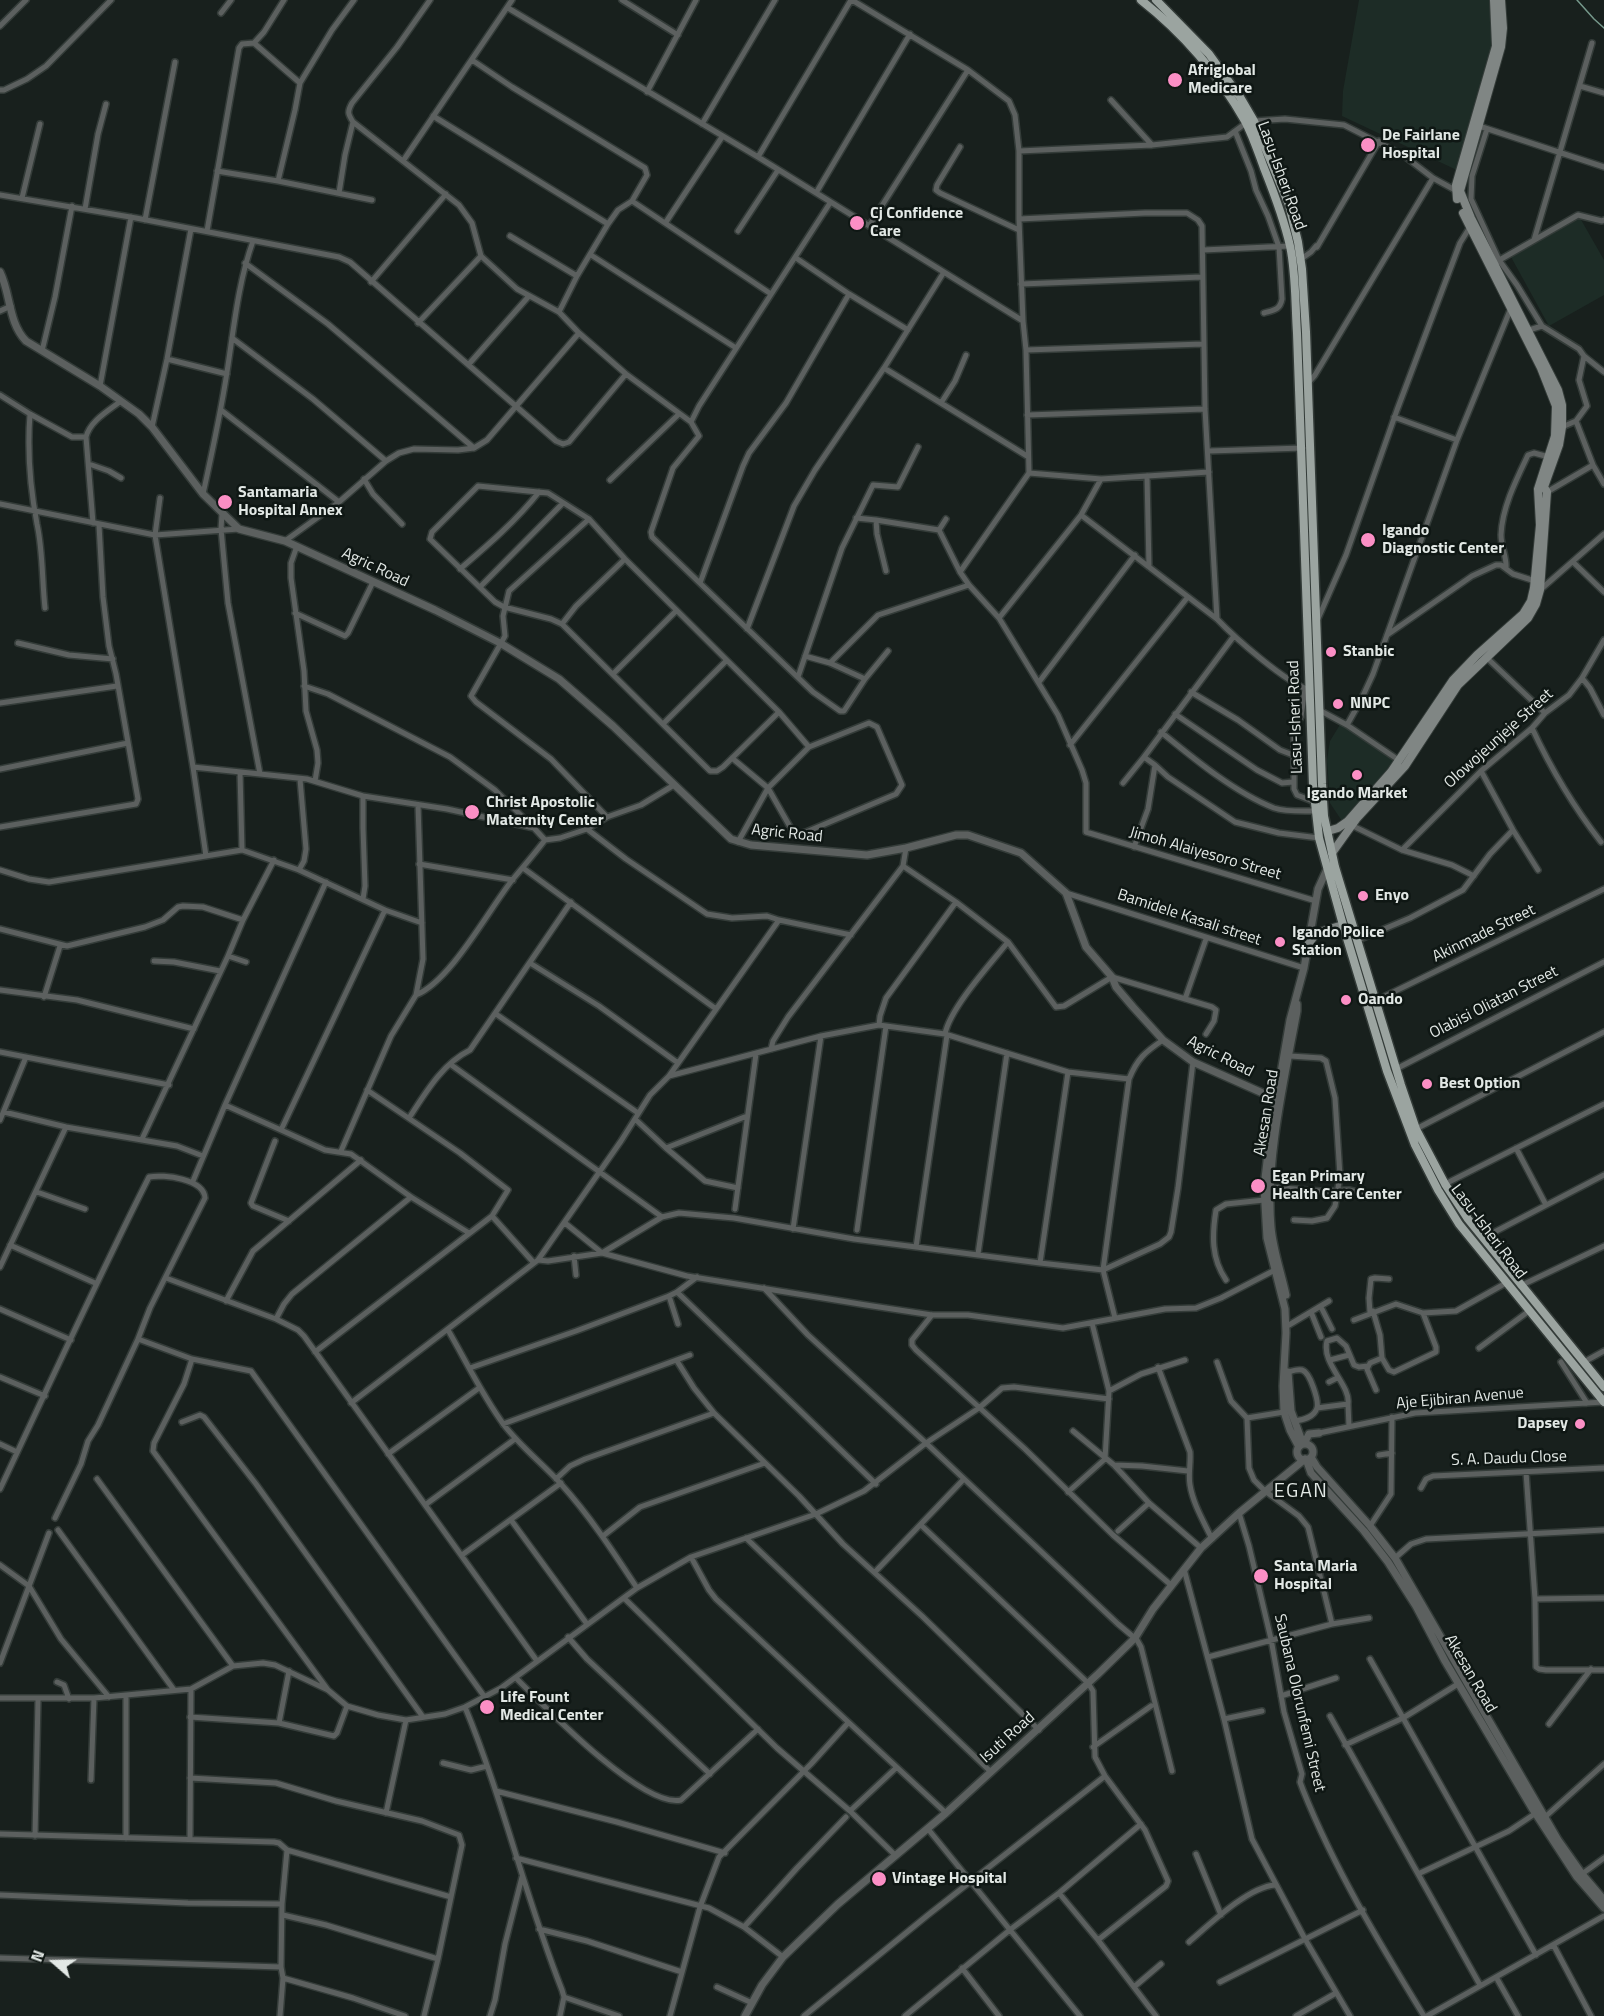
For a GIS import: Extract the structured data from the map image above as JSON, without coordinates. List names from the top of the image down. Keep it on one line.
{"streets":{"main road":["Lasu-Isheri Road"],"street":["Agric Road","Olowojeunjeje Street","Jimoh Alaiyesoro Street","Bamidele Kasali street","Akinmade Street","Olabisi Oliatan Street","Akesan Road","Aje Ejibiran Avenue","S. A. Daudu Close","Saubana Olorunfemi Street","Isuti Road"]},"crossings":[["Lasu-Isheri Road","Akinmade Street"],["Lasu-Isheri Road","Olabisi Oliatan Street"],["Lasu-Isheri Road","Akesan Road"],["Lasu-Isheri Road","Aje Ejibiran Avenue"],["Agric Road","Bamidele Kasali street"],["Agric Road","Akesan Road"],["Jimoh Alaiyesoro Street","Akesan Road"],["Bamidele Kasali street","Akesan Road"],["Akesan Road","Isuti Road"],["Saubana Olorunfemi Street","Isuti Road"]],"districts":["EGAN"],"places":["Afriglobal Medicare","De Fairlane Hospital","Cj Confidence Care","Santamaria Hospital Annex","Igando Diagnostic Center","Stanbic","NNPC","Igando Market","Christ Apostolic Maternity Center","Enyo","Igando Police Station","Oando","Best Option","Egan Primary Health Care Center","Dapsey","Santa Maria Hospital","Life Fount Medical Center","Vintage Hospital"],"north":"left"}
